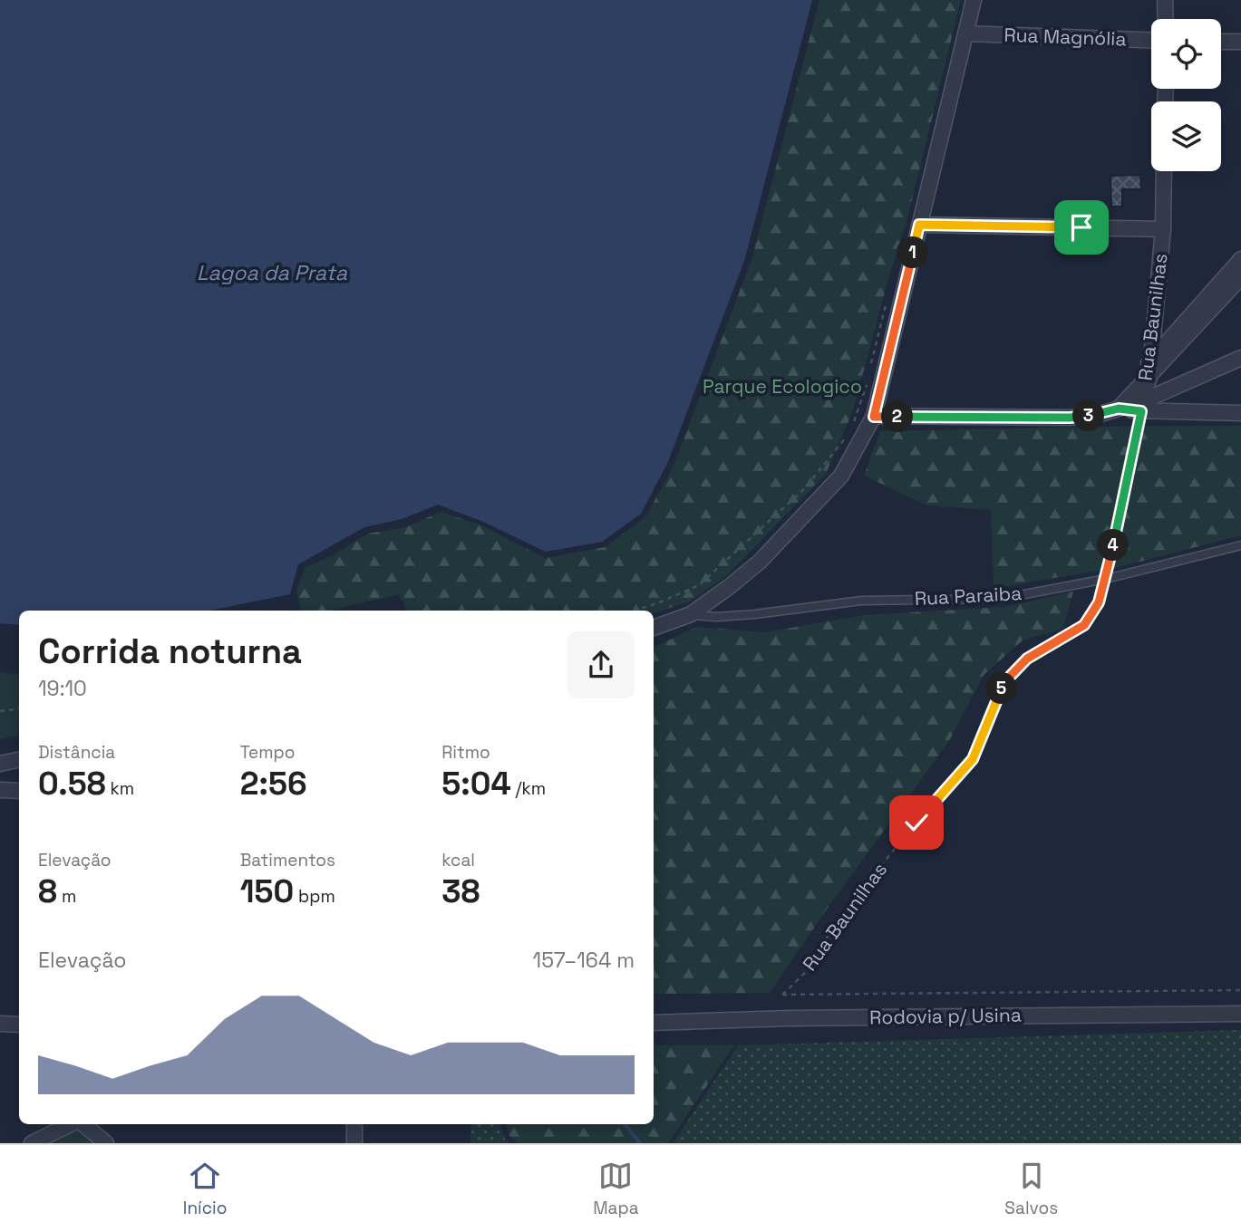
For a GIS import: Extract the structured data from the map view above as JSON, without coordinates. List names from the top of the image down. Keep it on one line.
{"streets":{"street":["Rua Magnólia","Rua Baunilhas","Rodovia p/ Usina"],"lane":["Rua Paraiba"]},"crossings":[["Rua Baunilhas","Rua Paraiba"]],"water":["Lagoa da Prata"],"parks":["Parque Ecologico"],"page":{"pins":["1","3","2","4","5"],"heading":["Corrida noturna","19:10"],"stats":[["Distância","0.58 km"],["Tempo","2:56"],["Ritmo","5:04 /km"],["Elevação","8 m"],["Batimentos","150 bpm"],["kcal","38"]],"chart":["Elevação","157–164 m"],"tabs":["Início","Mapa","Salvos"]}}
